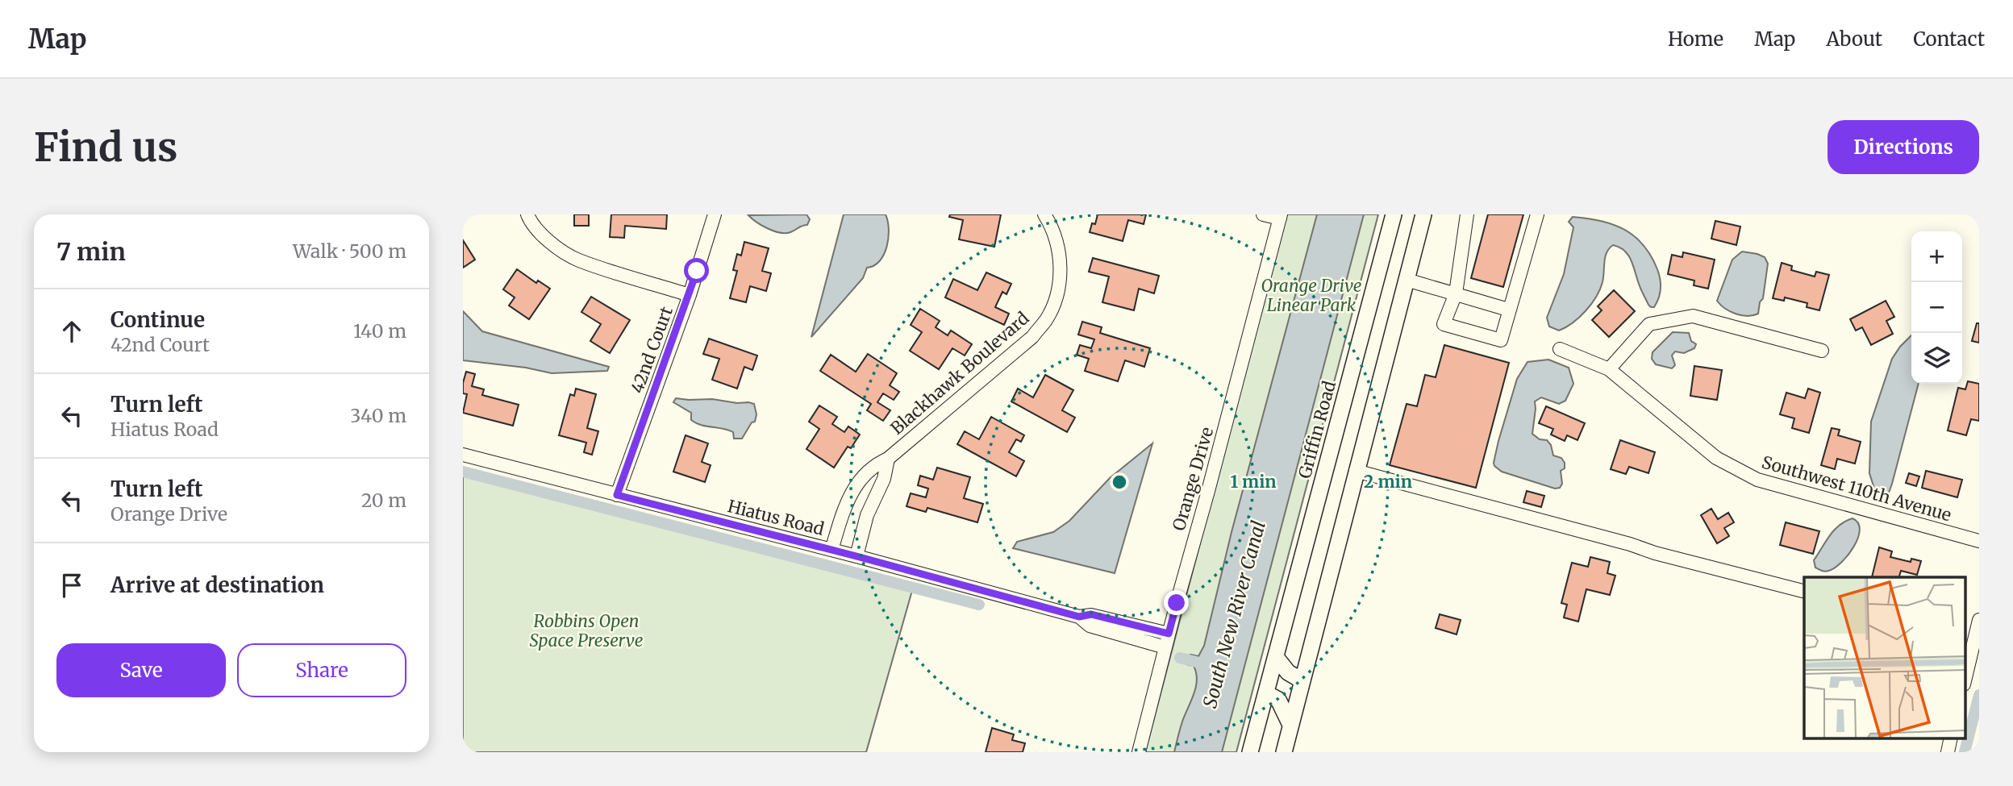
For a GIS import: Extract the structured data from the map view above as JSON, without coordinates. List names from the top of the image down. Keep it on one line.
{"streets":{"main road":["Griffin Road"],"street":["42nd Court","Blackhawk Boulevard","Orange Drive","Southwest 110th Avenue","Hiatus Road"]},"crossings":[["42nd Court","Hiatus Road"],["Blackhawk Boulevard","Hiatus Road"],["Orange Drive","Hiatus Road"]],"water":["South New River Canal"],"parks":["Orange Drive Linear Park","Robbins Open Space Preserve"],"page":{"header":"Map","nav":["Home","Map","About","Contact"],"buttons":["Directions",["Save","Share"]],"title":"Find us","heading":["7 min","Walk · 500 m"],"map_buttons":["+","−"],"list":[["Continue","42nd Court","140 m"],["Turn left","Hiatus Road","340 m"],["Turn left","Orange Drive","20 m"],"Arrive at destination"]},"rings":["1 min","2 min"]}
